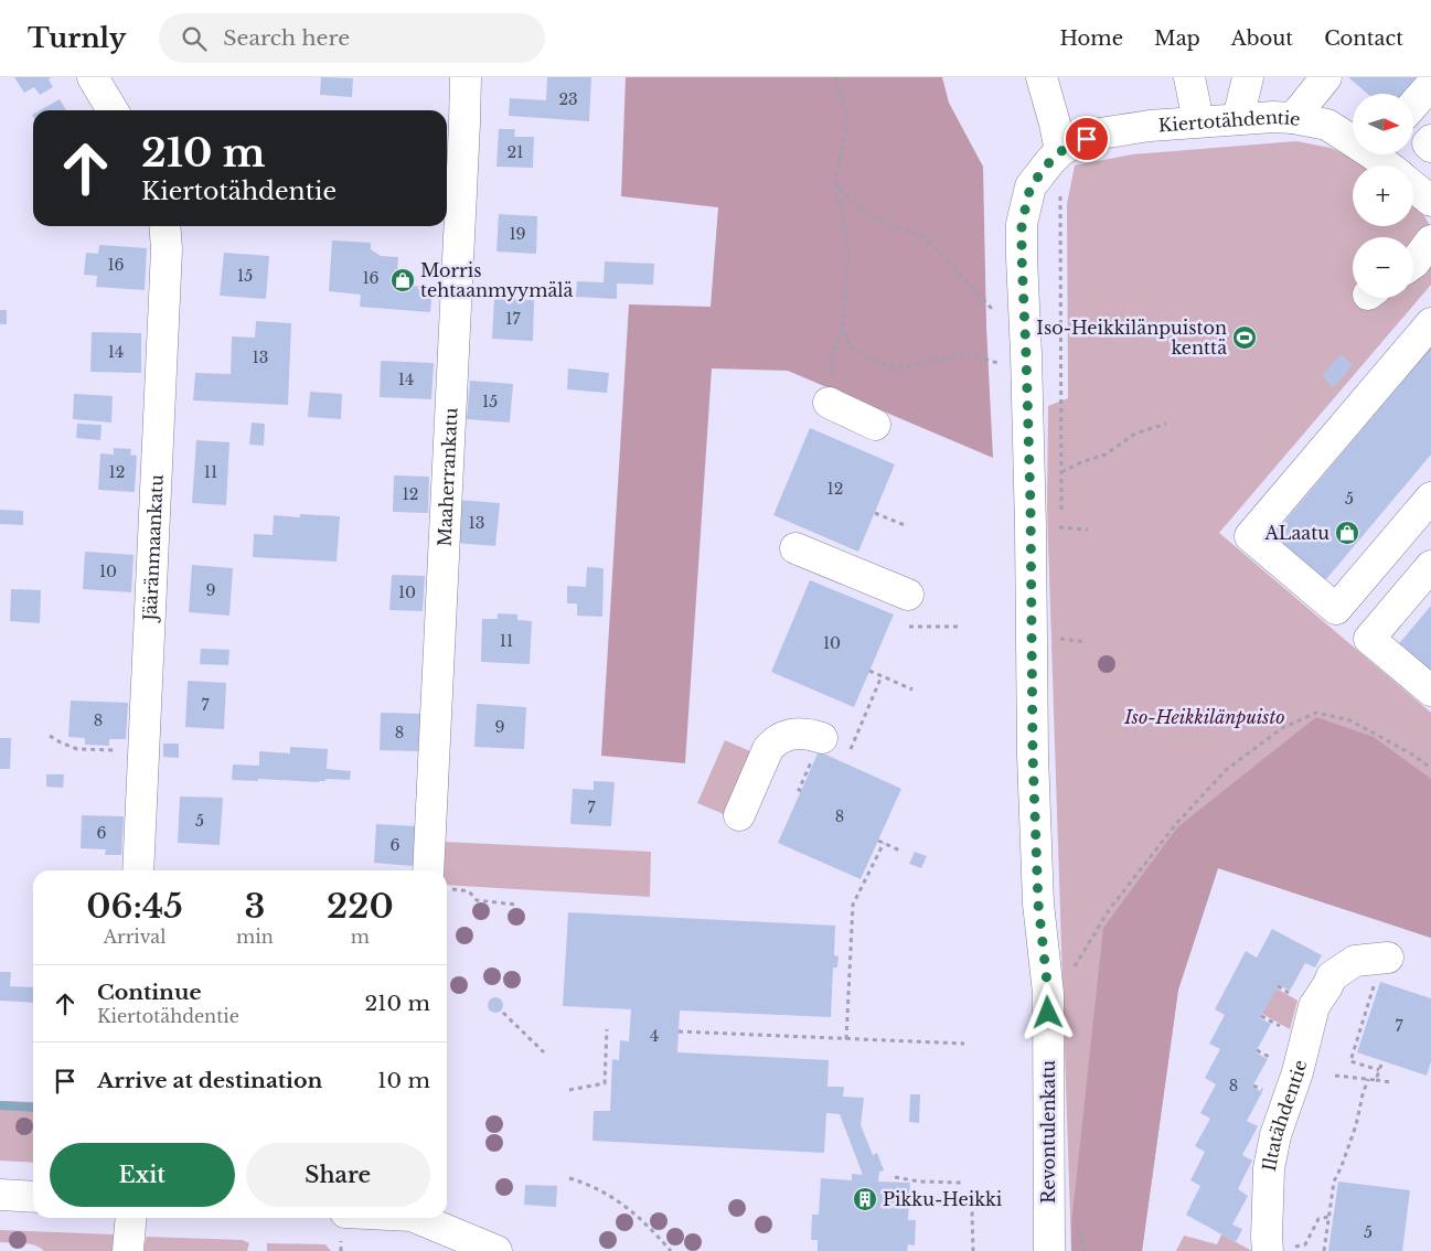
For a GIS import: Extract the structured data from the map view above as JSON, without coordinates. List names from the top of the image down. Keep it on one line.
{"streets":{"street":["Kiertotähdentie","Maaherrankatu","Jääränmaankatu","Iltatähdentie","Revontulenkatu"]},"crossings":[["Kiertotähdentie","Revontulenkatu"]],"parks":["Iso-Heikkilänpuisto"],"places":{"shop":["Morris tehtaanmyymälä","ALaatu"],"sports":["Iso-Heikkilänpuiston kenttä"],"building":["Pikku-Heikki"]},"house_numbers":["23","21","19","16","15","16","17","14","13","14","15","12","11","12","12","5","13","10","9","10","11","10","7","8","9","8","7","8","5","6","6","7","4","8","5"],"north":"right","page":{"header":"Turnly","search":"Search here","nav":["Home","Map","About","Contact"],"map_buttons":["+","−"],"turn":["210 m","Kiertotähdentie"],"eta":["06:45","Arrival","3","min","220","m"],"list":[{"name":"Continue","note":"Kiertotähdentie","value":"210 m"},{"name":"Arrive at destination","value":"10 m"}],"buttons":["Exit","Share"]}}
